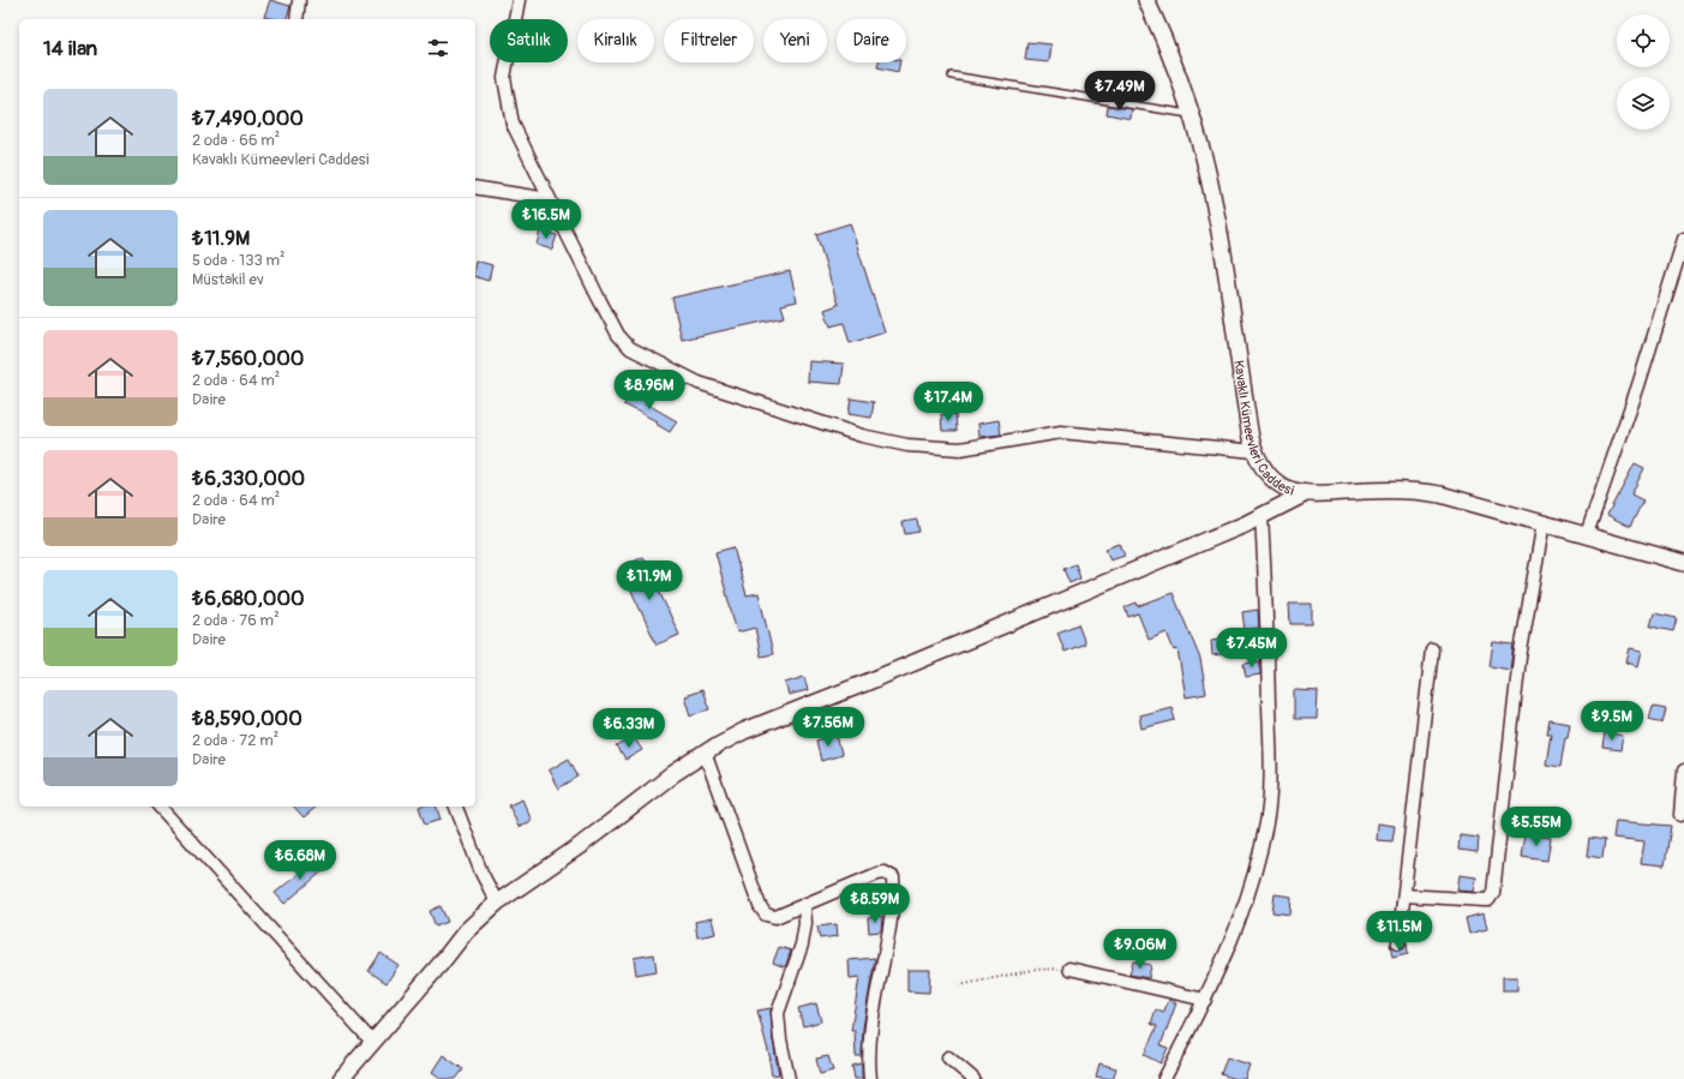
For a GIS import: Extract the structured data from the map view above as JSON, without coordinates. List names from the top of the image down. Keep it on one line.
{"streets":{"street":["Kavaklı Kümeevleri Caddesi"]},"page":{"chip":["Satılık","Kiralık","Filtreler","Yeni","Daire"],"heading":"14 ilan","price":["₺7.49M","₺16.5M","₺8.96M","₺17.4M","₺11.9M","₺7.45M","₺9.5M","₺7.56M","₺6.33M","₺5.55M","₺6.68M","₺8.59M","₺11.5M","₺9.06M"],"list":[{"name":"₺7,490,000","note":"2 oda · 66 m² · Kavaklı Kümeevleri Caddesi"},{"name":"₺11.9M","note":"5 oda · 133 m² · Müstakil ev"},{"name":"₺7,560,000","note":"2 oda · 64 m² · Daire"},{"name":"₺6,330,000","note":"2 oda · 64 m² · Daire"},{"name":"₺6,680,000","note":"2 oda · 76 m² · Daire"},{"name":"₺8,590,000","note":"2 oda · 72 m² · Daire"}]}}
